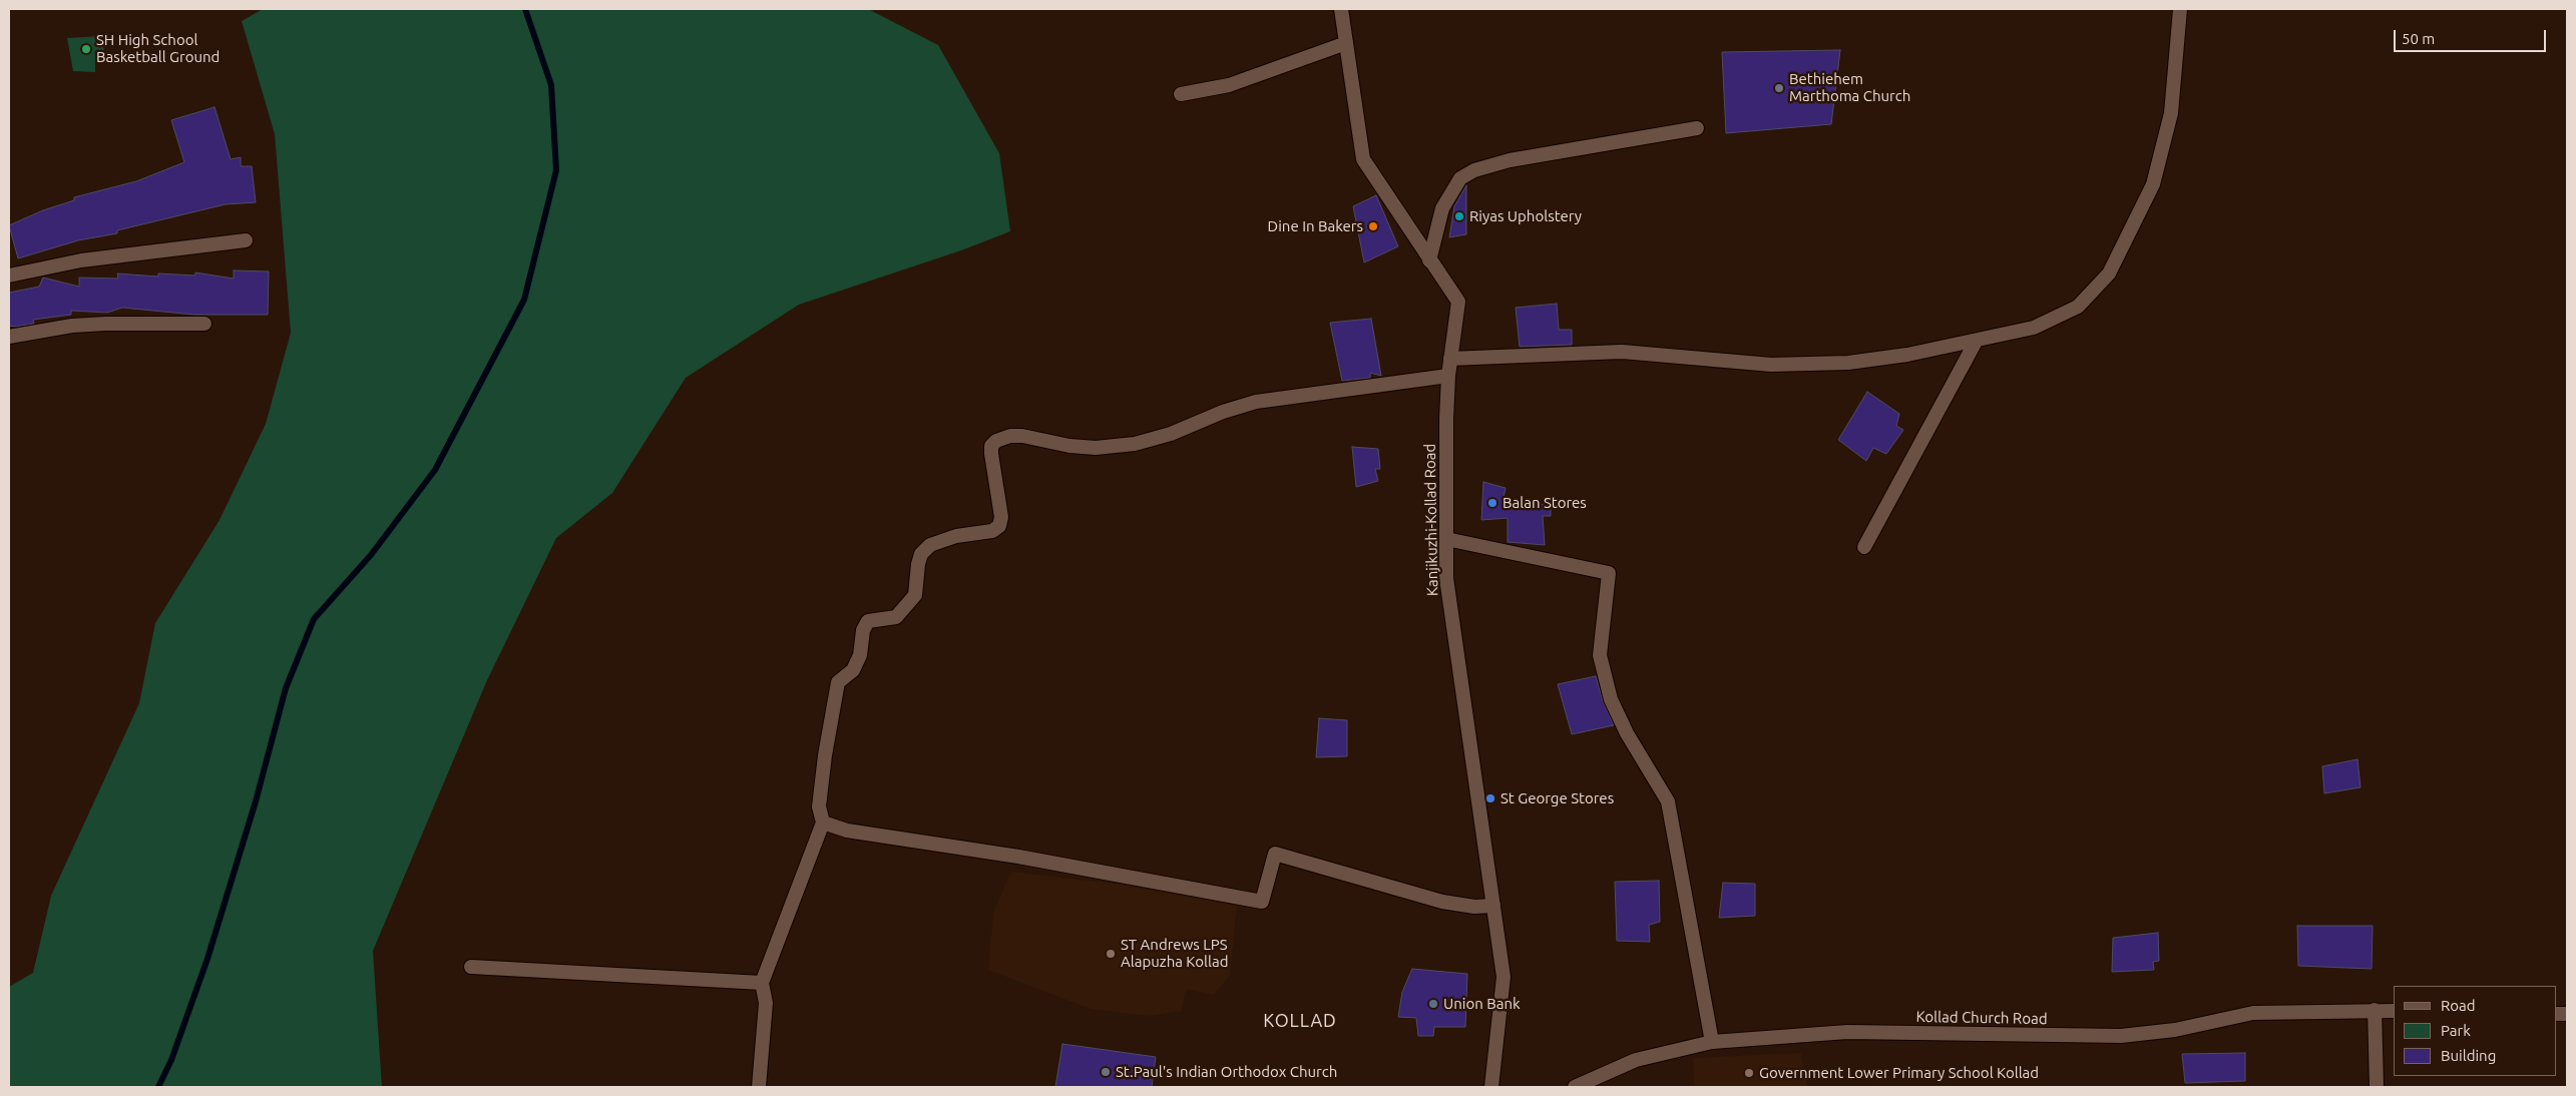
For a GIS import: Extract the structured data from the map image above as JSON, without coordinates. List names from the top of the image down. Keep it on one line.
{"streets":{"street":["Kanjikuzhi-Kollad Road","Kollad Church Road"]},"districts":["KOLLAD"],"places":["SH High School Basketball Ground","Bethiehem Marthoma Church","Riyas Upholstery","Dine In Bakers","Balan Stores","St George Stores","ST Andrews LPS Alapuzha Kollad","Union Bank","St.Paul's Indian Orthodox Church","Government Lower Primary School Kollad"],"legend":["Road","Park","Building"],"scale_bar":"50 m"}
